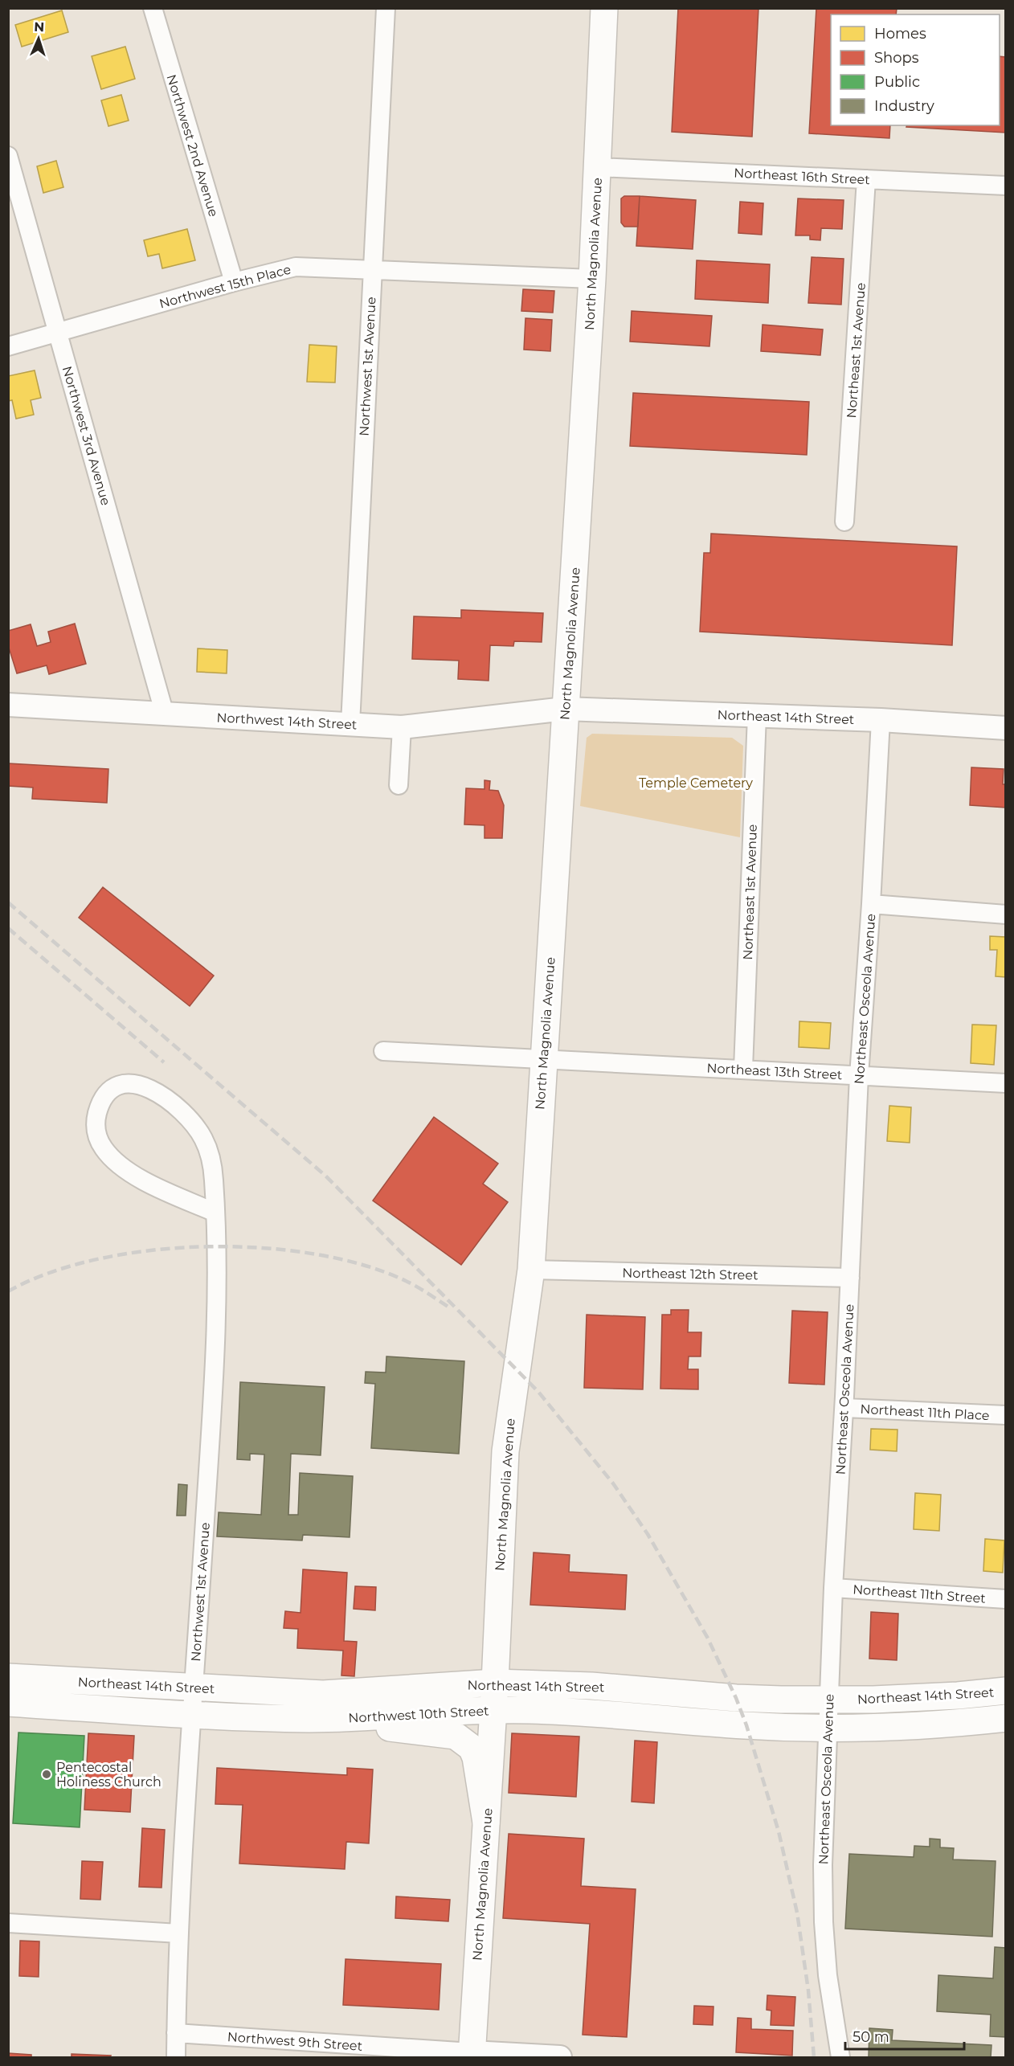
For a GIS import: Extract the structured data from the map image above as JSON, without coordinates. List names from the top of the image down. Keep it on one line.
{"streets":{"main road":["North Magnolia Avenue","Northeast 14th Street","Northwest 10th Street"],"street":["Northwest 2nd Avenue","Northeast 16th Street","Northwest 15th Place","Northeast 1st Avenue","Northwest 1st Avenue","Northwest 3rd Avenue","Northwest 14th Street","Northeast Osceola Avenue","Northeast 13th Street","Northeast 12th Street","Northeast 11th Place","Northeast 11th Street","Northwest 9th Street"]},"crossings":[["Northwest 2nd Avenue","Northwest 15th Place"],["Northeast 16th Street","North Magnolia Avenue"],["Northeast 16th Street","Northeast 1st Avenue"],["North Magnolia Avenue","Northwest 15th Place"],["North Magnolia Avenue","Northeast 14th Street"],["North Magnolia Avenue","Northwest 14th Street"],["North Magnolia Avenue","Northeast 13th Street"],["North Magnolia Avenue","Northeast 12th Street"],["North Magnolia Avenue","Northwest 10th Street"],["North Magnolia Avenue","Northwest 9th Street"],["Northwest 15th Place","Northwest 1st Avenue"],["Northwest 15th Place","Northwest 3rd Avenue"],["Northeast 1st Avenue","Northeast 14th Street"],["Northeast 1st Avenue","Northeast 13th Street"],["Northwest 1st Avenue","Northeast 14th Street"],["Northwest 1st Avenue","Northwest 14th Street"],["Northwest 1st Avenue","Northwest 10th Street"],["Northwest 1st Avenue","Northwest 9th Street"],["Northwest 3rd Avenue","Northwest 14th Street"],["Northeast 14th Street","Northwest 14th Street"],["Northeast 14th Street","Northeast Osceola Avenue"],["Northeast 14th Street","Northwest 10th Street"],["Northeast Osceola Avenue","Northeast 13th Street"],["Northeast Osceola Avenue","Northeast 12th Street"],["Northeast Osceola Avenue","Northeast 11th Place"],["Northeast Osceola Avenue","Northeast 11th Street"],["Northeast Osceola Avenue","Northwest 10th Street"]],"parks":["Temple Cemetery"],"places":["Pentecostal Holiness Church"],"legend":["Homes","Shops","Public","Industry"],"scale_bar":"50 m","north":"top"}
